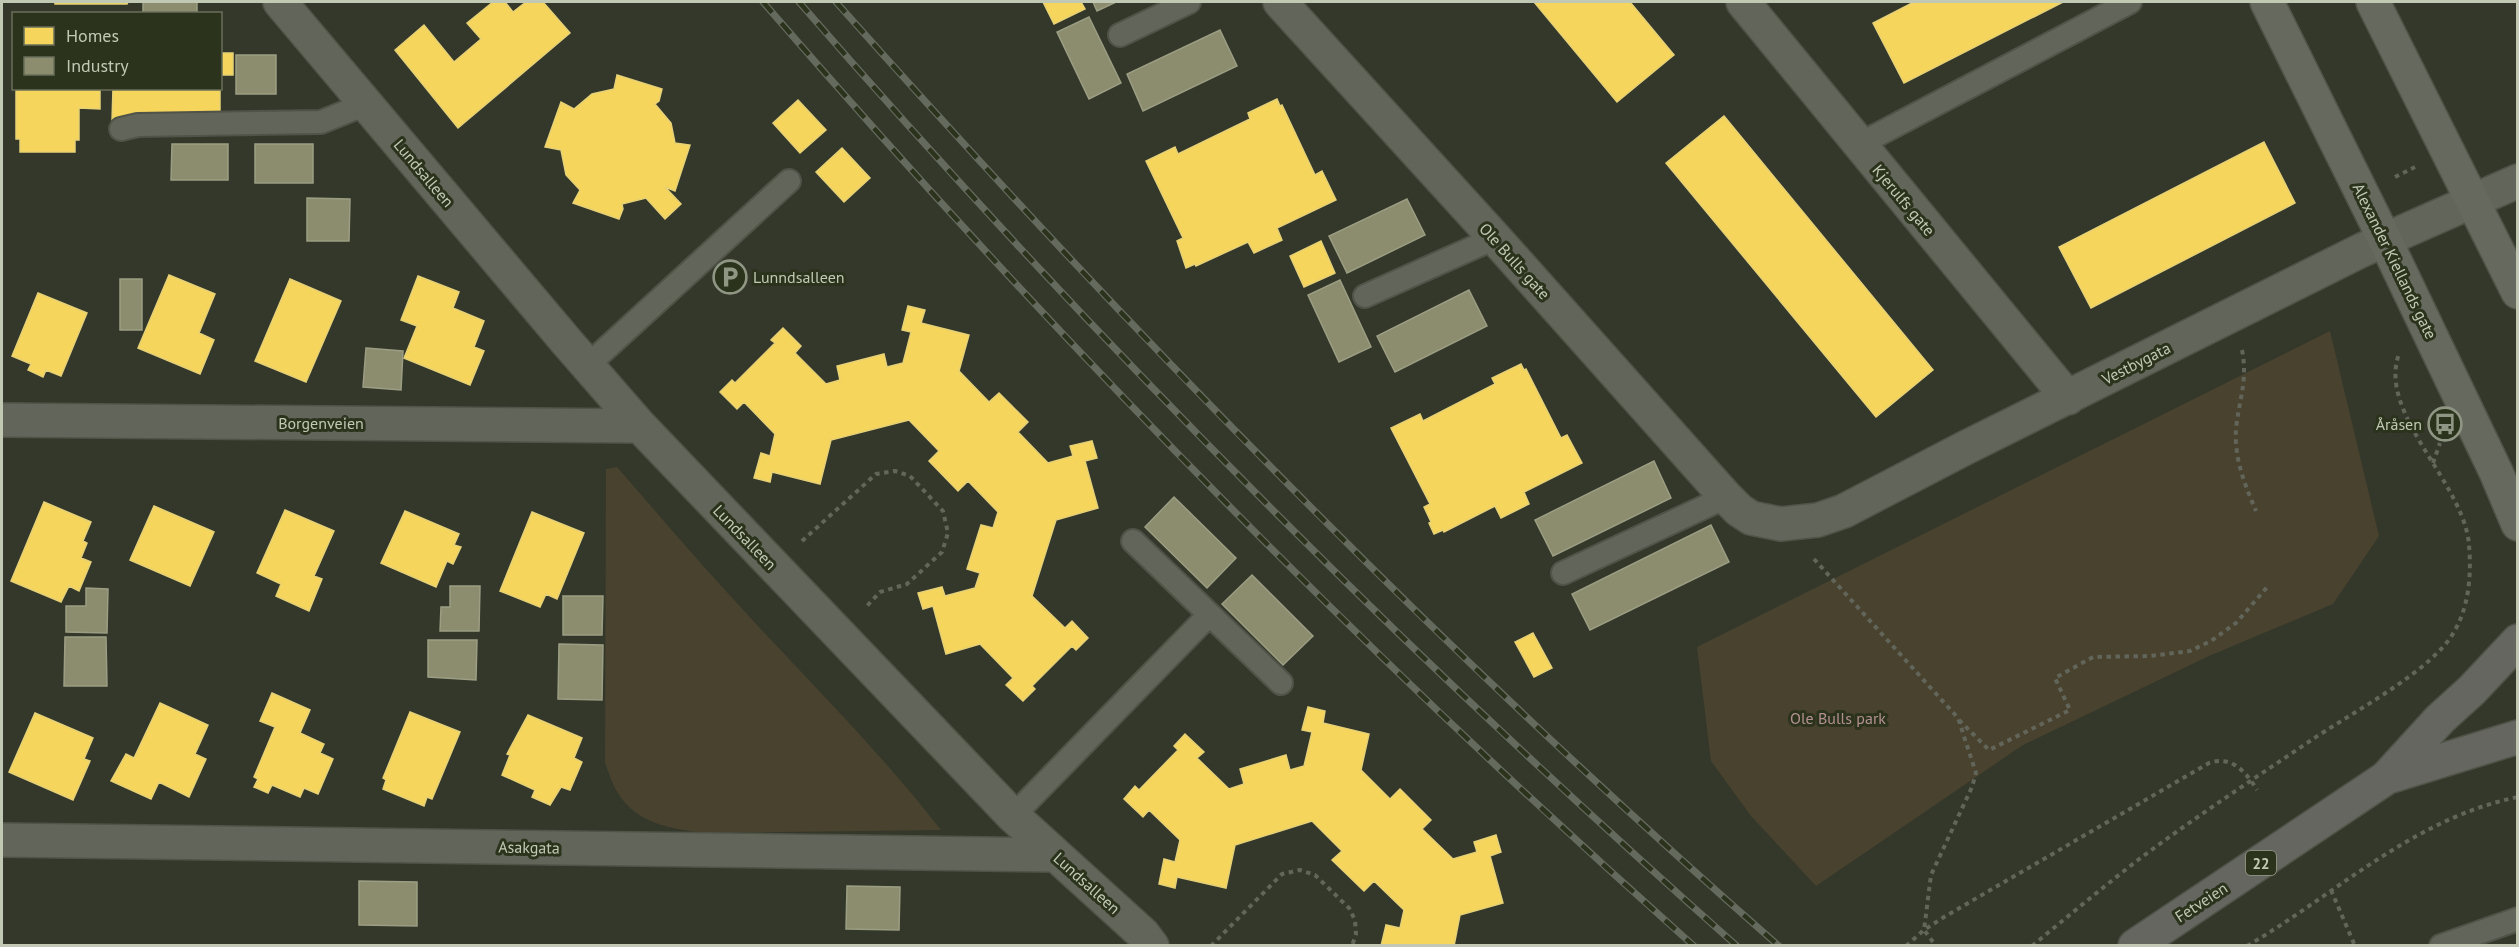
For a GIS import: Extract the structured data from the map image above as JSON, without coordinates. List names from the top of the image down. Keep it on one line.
{"streets":{"highway":["22","Fetveien"],"street":["Lundsalleen","Kjerulfs gate","Ole Bulls gate","Alexander Kiellands gate","Vestbygata","Borgenveien","Asakgata"]},"crossings":[["Lundsalleen","Borgenveien"],["Lundsalleen","Asakgata"],["Kjerulfs gate","Vestbygata"],["Ole Bulls gate","Vestbygata"],["Alexander Kiellands gate","Vestbygata"]],"parks":["Ole Bulls park"],"places":{"parking":["Lunndsalleen"],"bus stop":["Åråsen"]},"legend":["Homes","Industry"]}
